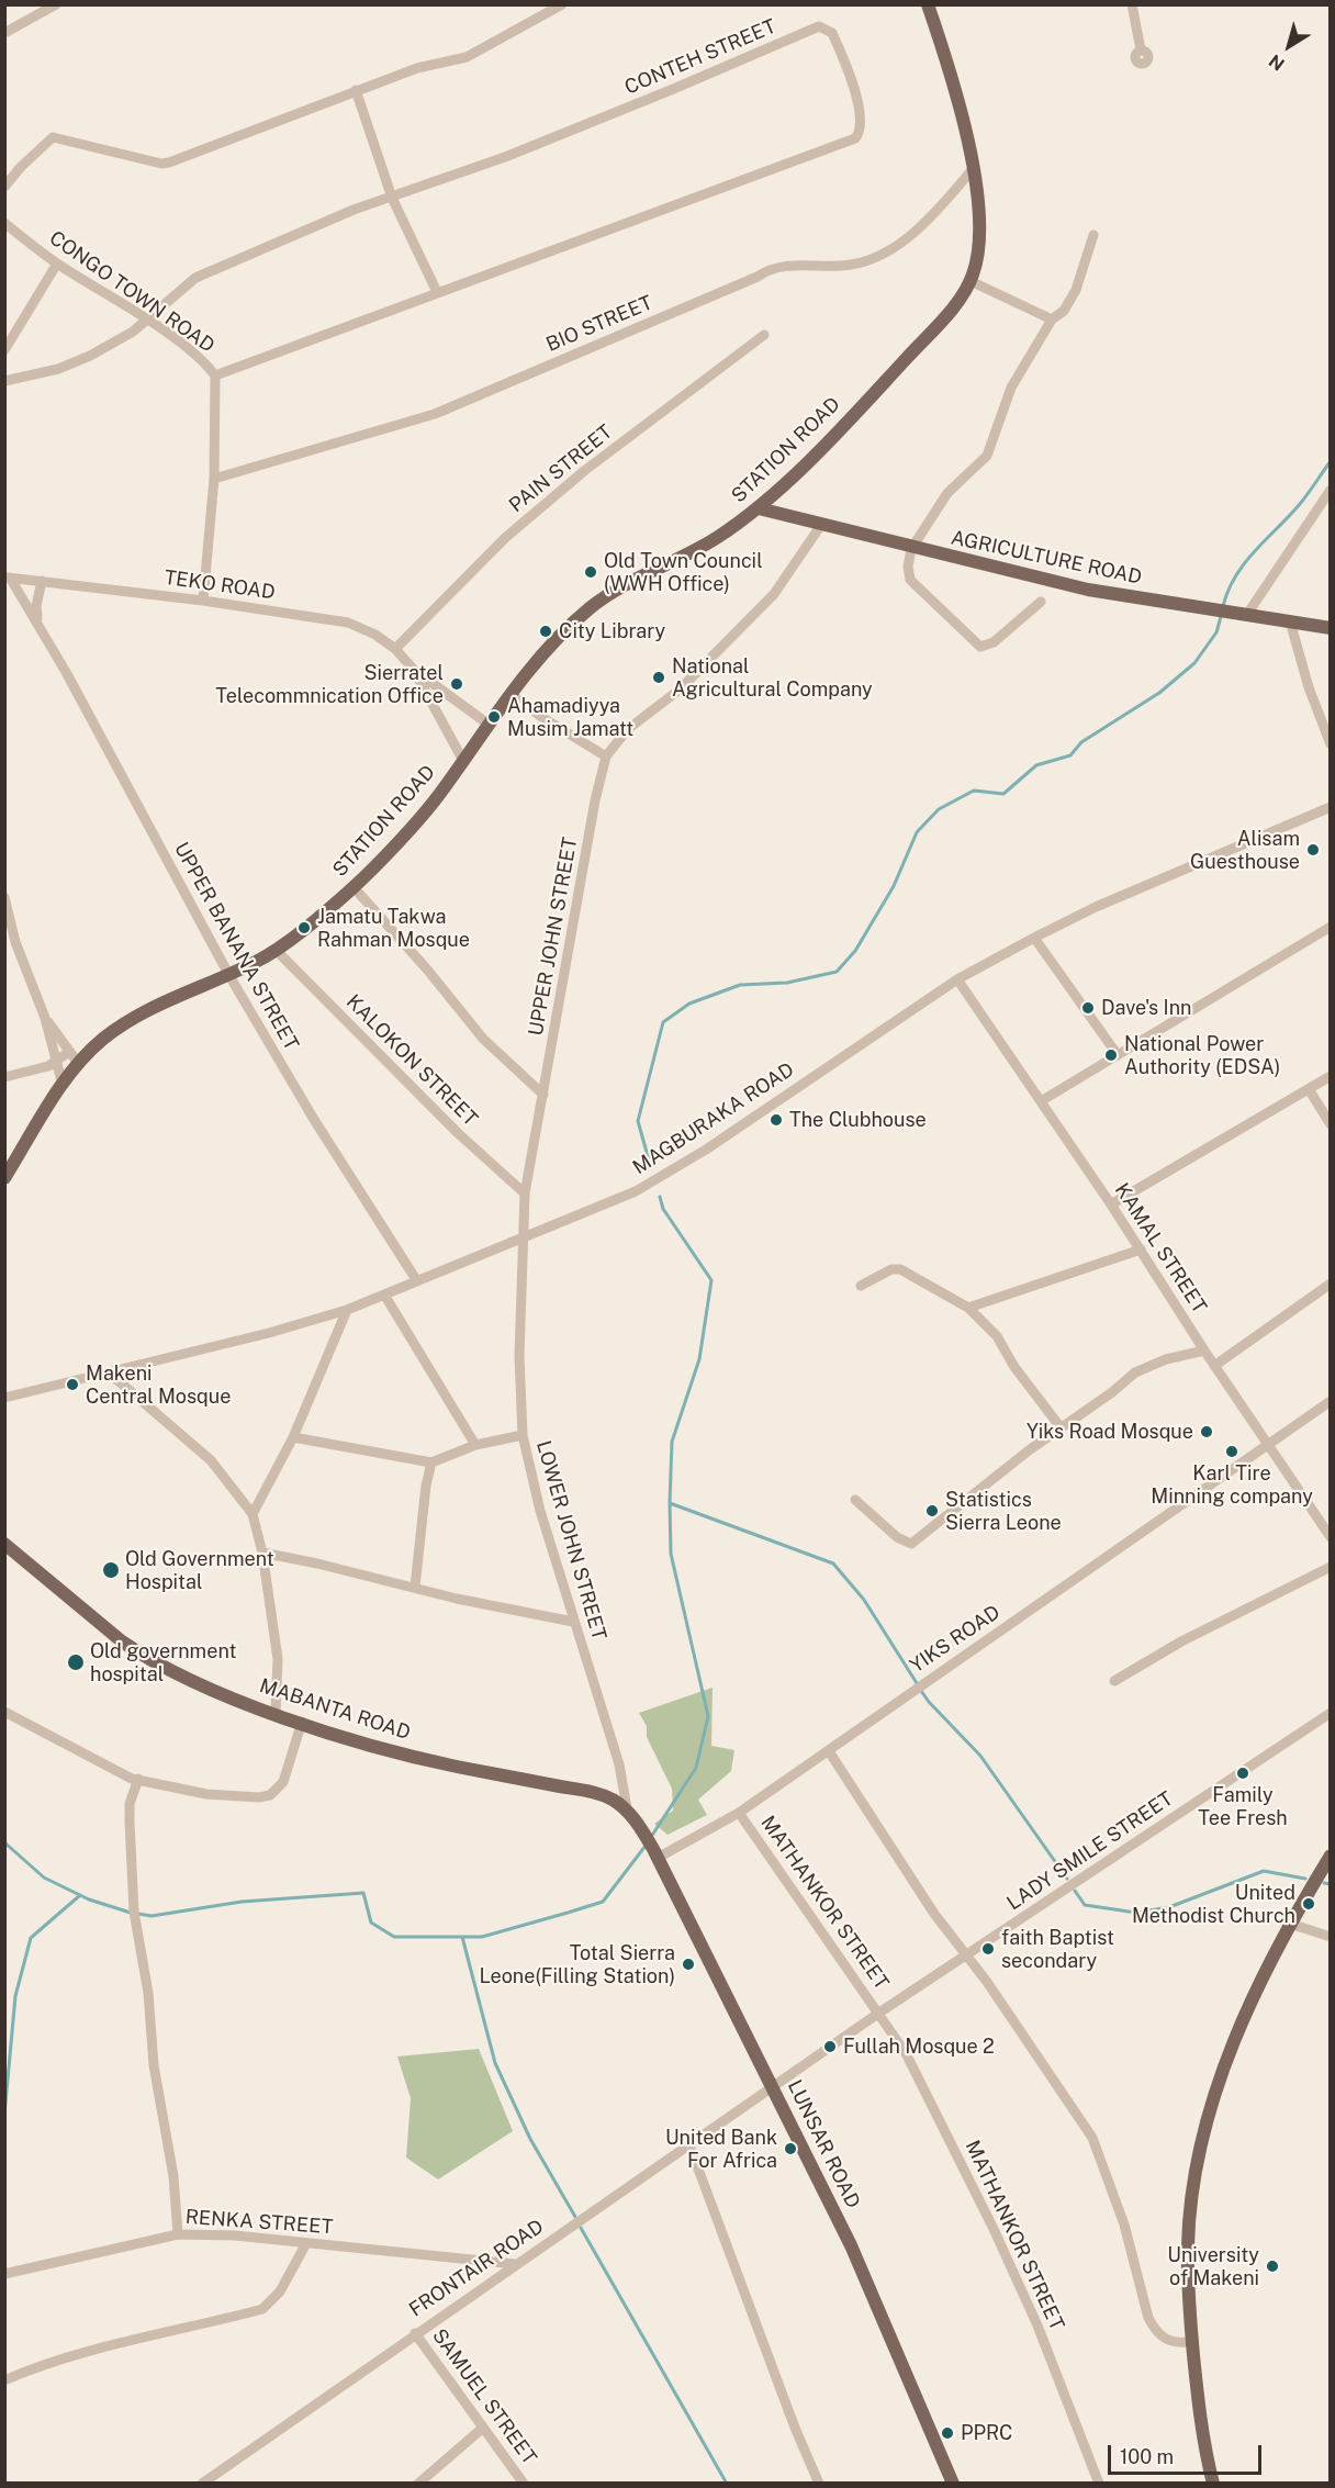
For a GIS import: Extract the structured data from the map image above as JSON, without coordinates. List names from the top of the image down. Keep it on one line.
{"streets":{"main road":["STATION ROAD","AGRICULTURE ROAD","MABANTA ROAD","LUNSAR ROAD"],"street":["CONTEH STREET","CONGO TOWN ROAD","BIO STREET","PAIN STREET","TEKO ROAD","UPPER JOHN STREET","UPPER BANANA STREET","KALOKON STREET","MAGBURAKA ROAD","KAMAL STREET","LOWER JOHN STREET","YIKS ROAD","LADY SMILE STREET","MATHANKOR STREET","RENKA STREET","FRONTAIR ROAD","SAMUEL STREET"]},"crossings":[["CONTEH STREET","CONGO TOWN ROAD"],["CONGO TOWN ROAD","BIO STREET"],["CONGO TOWN ROAD","TEKO ROAD"],["BIO STREET","STATION ROAD"],["STATION ROAD","AGRICULTURE ROAD"],["STATION ROAD","TEKO ROAD"],["STATION ROAD","UPPER BANANA STREET"],["STATION ROAD","KALOKON STREET"],["PAIN STREET","TEKO ROAD"],["TEKO ROAD","UPPER BANANA STREET"],["UPPER JOHN STREET","KALOKON STREET"],["UPPER JOHN STREET","MAGBURAKA ROAD"],["UPPER JOHN STREET","LOWER JOHN STREET"],["UPPER BANANA STREET","MAGBURAKA ROAD"],["MAGBURAKA ROAD","KAMAL STREET"],["MAGBURAKA ROAD","LOWER JOHN STREET"],["KAMAL STREET","YIKS ROAD"],["LOWER JOHN STREET","MABANTA ROAD"],["YIKS ROAD","MATHANKOR STREET"],["YIKS ROAD","LUNSAR ROAD"],["MABANTA ROAD","LUNSAR ROAD"],["LADY SMILE STREET","MATHANKOR STREET"],["LADY SMILE STREET","LUNSAR ROAD"],["LADY SMILE STREET","FRONTAIR ROAD"],["LUNSAR ROAD","FRONTAIR ROAD"],["RENKA STREET","FRONTAIR ROAD"],["FRONTAIR ROAD","SAMUEL STREET"]],"places":["Old Town Council (WWH Office)","City Library","National Agricultural Company","Sierratel Telecommnication Office","Ahamadiyya Musim Jamatt","Alisam Guesthouse","Jamatu Takwa Rahman Mosque","Dave's Inn","National Power Authority (EDSA)","The Clubhouse","Makeni Central Mosque","Yiks Road Mosque","Karl Tire Minning company","Statistics Sierra Leone","Old Government Hospital","Old government hospital","Family Tee Fresh","United Methodist Church","faith Baptist secondary","Total Sierra Leone(Filling Station)","Fullah Mosque 2","United Bank For Africa","University of Makeni","PPRC"],"scale_bar":"100 m","north":"bottom left"}
